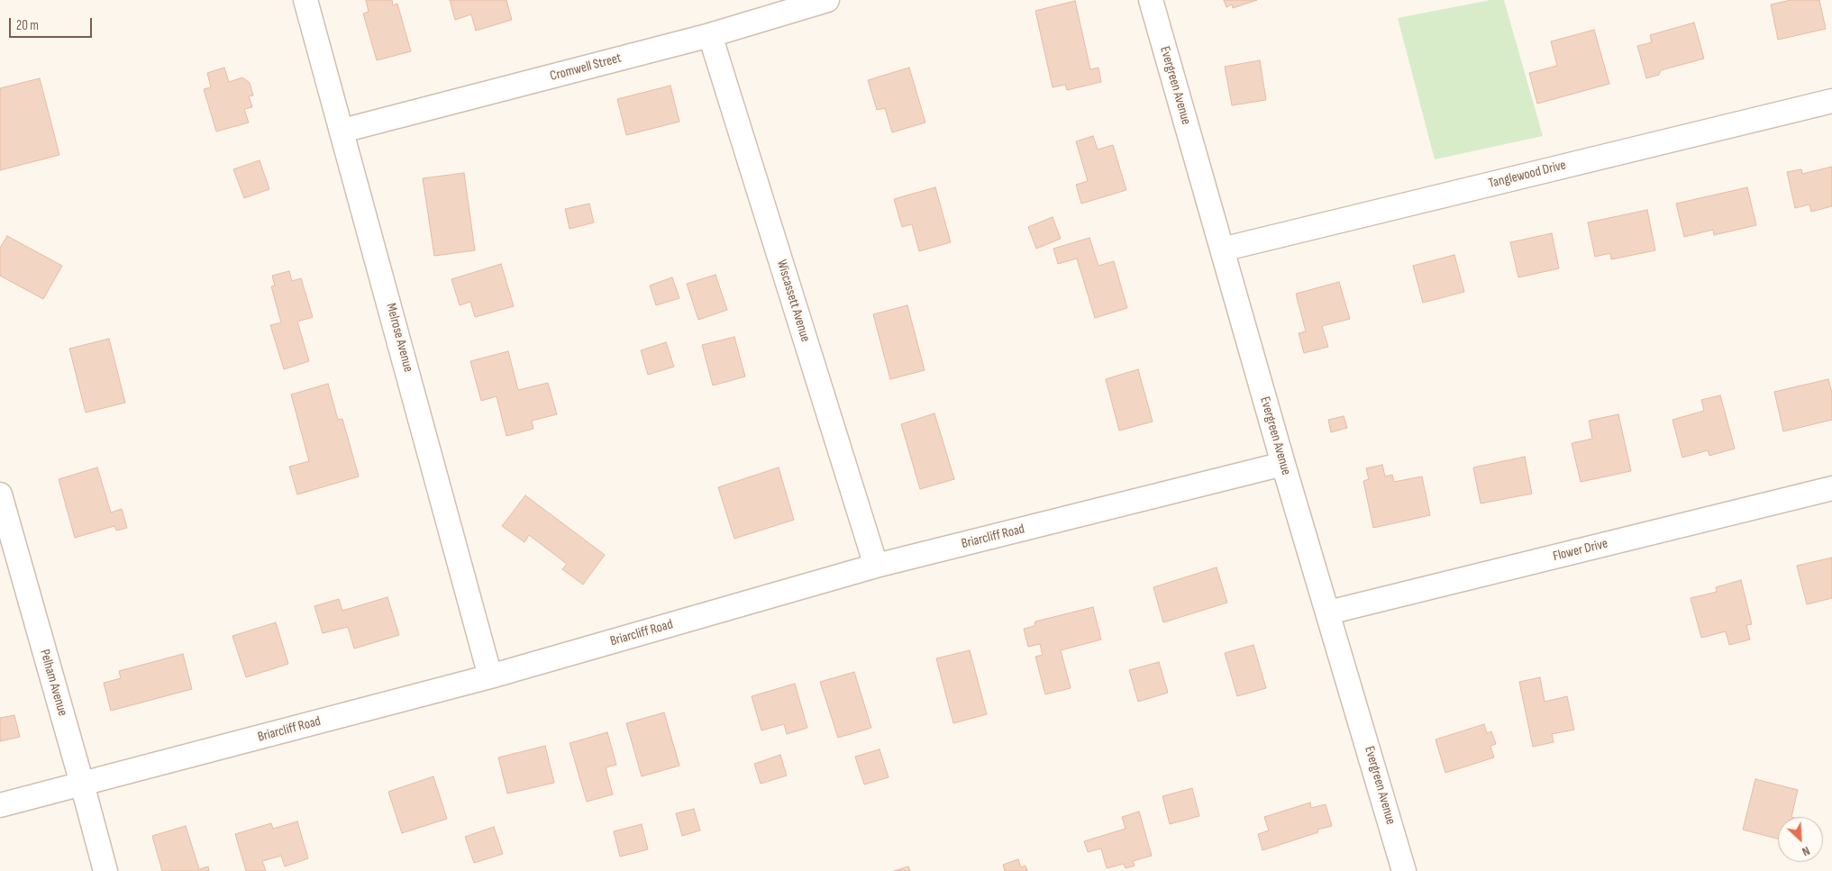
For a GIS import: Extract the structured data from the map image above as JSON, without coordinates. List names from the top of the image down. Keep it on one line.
{"streets":{"street":["Cromwell Street","Evergreen Avenue","Tanglewood Drive","Wiscassett Avenue","Melrose Avenue","Briarcliff Road","Flower Drive","Pelham Avenue"]},"crossings":[["Cromwell Street","Wiscassett Avenue"],["Cromwell Street","Melrose Avenue"],["Evergreen Avenue","Tanglewood Drive"],["Evergreen Avenue","Briarcliff Road"],["Evergreen Avenue","Flower Drive"],["Wiscassett Avenue","Briarcliff Road"],["Melrose Avenue","Briarcliff Road"],["Briarcliff Road","Pelham Avenue"]],"scale_bar":"20 m","north":"bottom right"}
